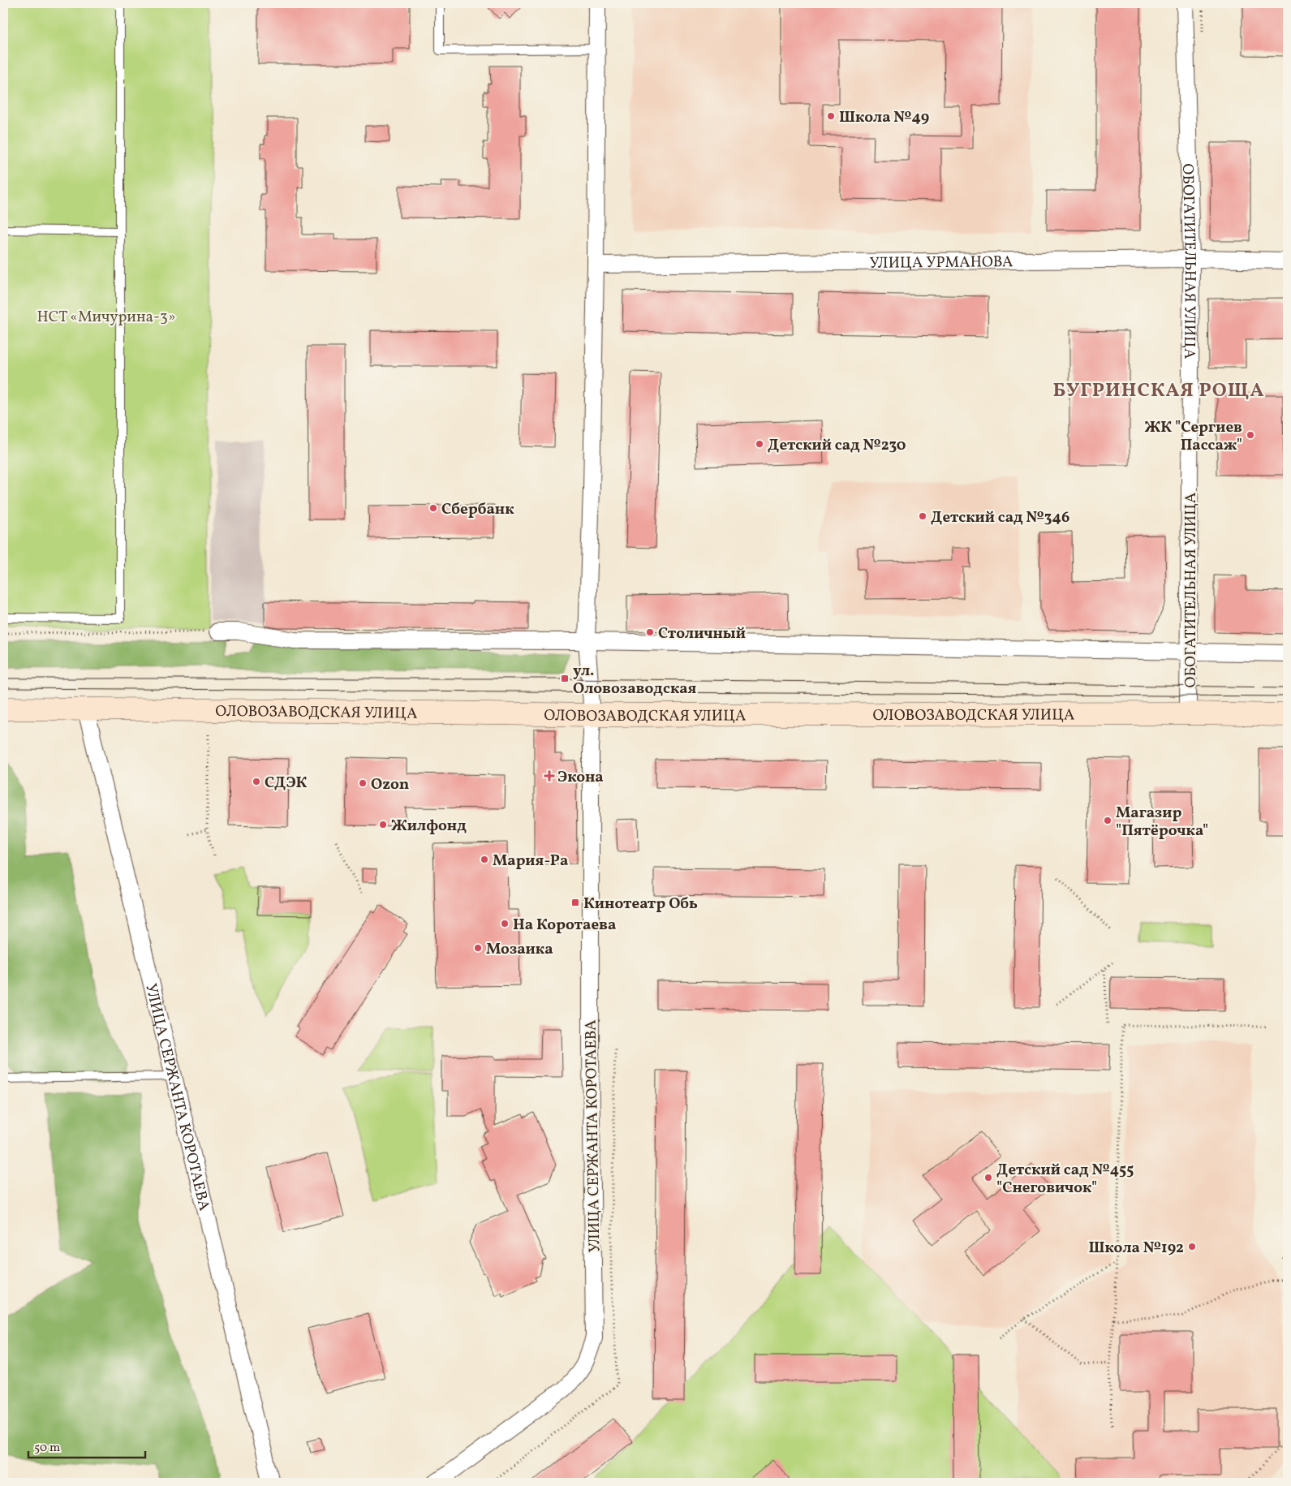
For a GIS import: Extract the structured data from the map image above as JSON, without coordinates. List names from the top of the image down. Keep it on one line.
{"streets":{"street":["УЛИЦА УРМАНОВА","ОБОГАТИТЕЛЬНАЯ УЛИЦА","ОЛОВОЗАВОДСКАЯ УЛИЦА","УЛИЦА СЕРЖАНТА КОРОТАЕВА"]},"crossings":[["УЛИЦА УРМАНОВА","ОБОГАТИТЕЛЬНАЯ УЛИЦА"],["УЛИЦА УРМАНОВА","УЛИЦА СЕРЖАНТА КОРОТАЕВА"],["ОБОГАТИТЕЛЬНАЯ УЛИЦА","ОЛОВОЗАВОДСКАЯ УЛИЦА"],["ОЛОВОЗАВОДСКАЯ УЛИЦА","УЛИЦА СЕРЖАНТА КОРОТАЕВА"]],"districts":["БУГРИНСКАЯ РОЩА"],"parks":["НСТ «Мичурина-3»"],"places":{"other":["Школа №49","ЖК \"Сергиев Пассаж\"","Детский сад №230","Сбербанк","Детский сад №346","Столичный","СДЭК","Ozon","Магазир \"Пятёрочка\"","Жилфонд","Мария-Ра","На Коротаева","Мозаика","Детский сад №455 \"Снеговичок\"","Школа №192"],"transit":["ул. Оловозаводская","Кинотеатр Обь"],"health":["Экона"]},"scale_bar":"50 m"}
